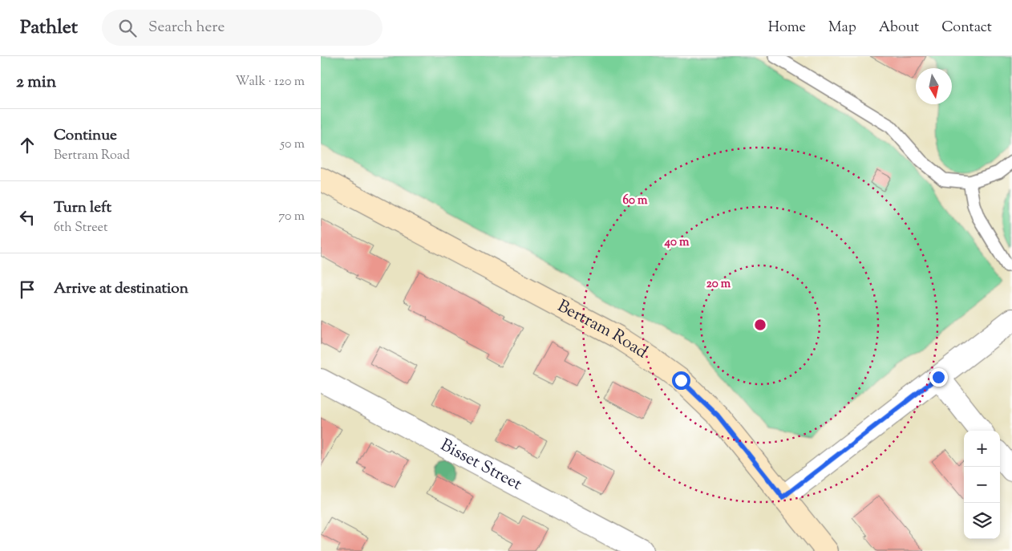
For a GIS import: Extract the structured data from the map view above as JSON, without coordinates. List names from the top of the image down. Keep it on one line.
{"streets":{"street":["Bertram Road","Bisset Street"]},"north":"bottom","page":{"header":"Pathlet","search":"Search here","nav":["Home","Map","About","Contact"],"heading":["2 min","Walk · 120 m"],"list":[["Continue","Bertram Road","50 m"],["Turn left","6th Street","70 m"],"Arrive at destination"],"map_buttons":["+","−"]},"rings":["60 m","40 m","20 m"]}
